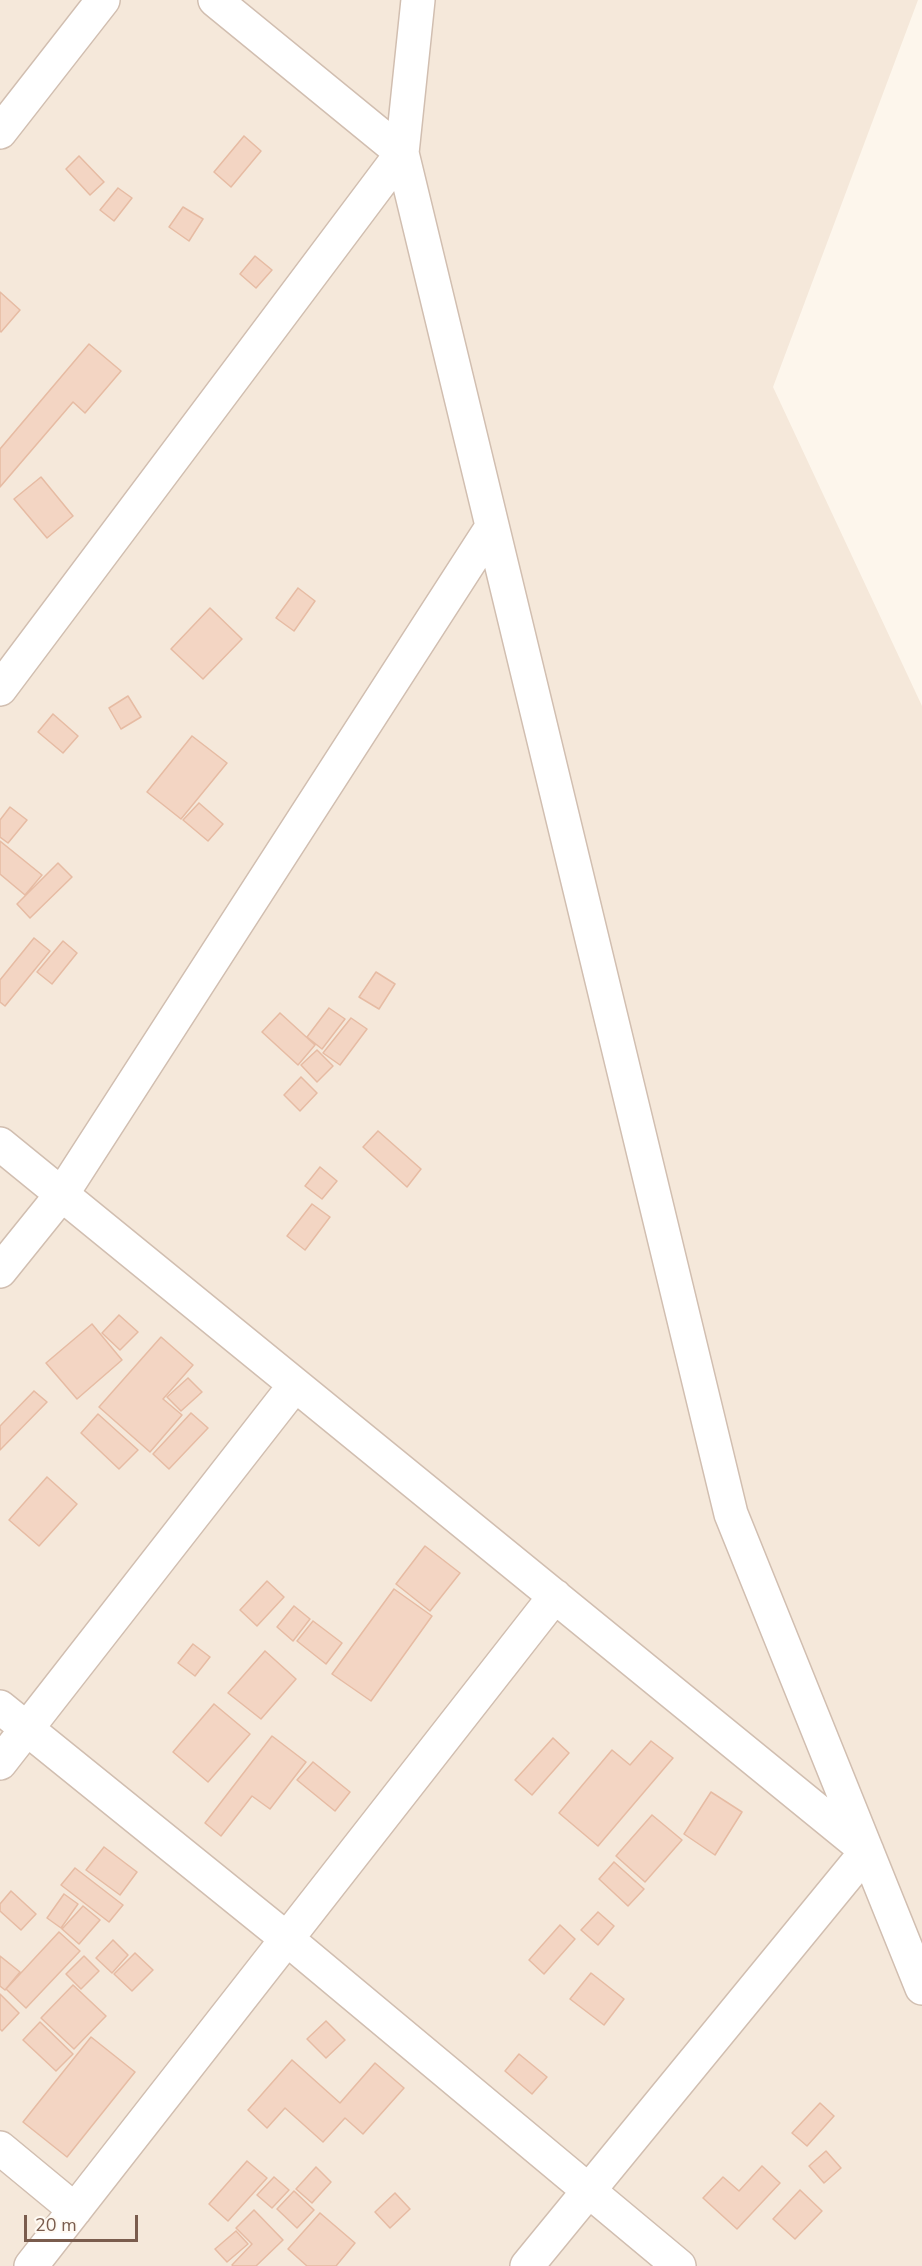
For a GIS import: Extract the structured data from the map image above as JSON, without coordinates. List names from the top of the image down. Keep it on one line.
{"scale_bar":"20 m"}
